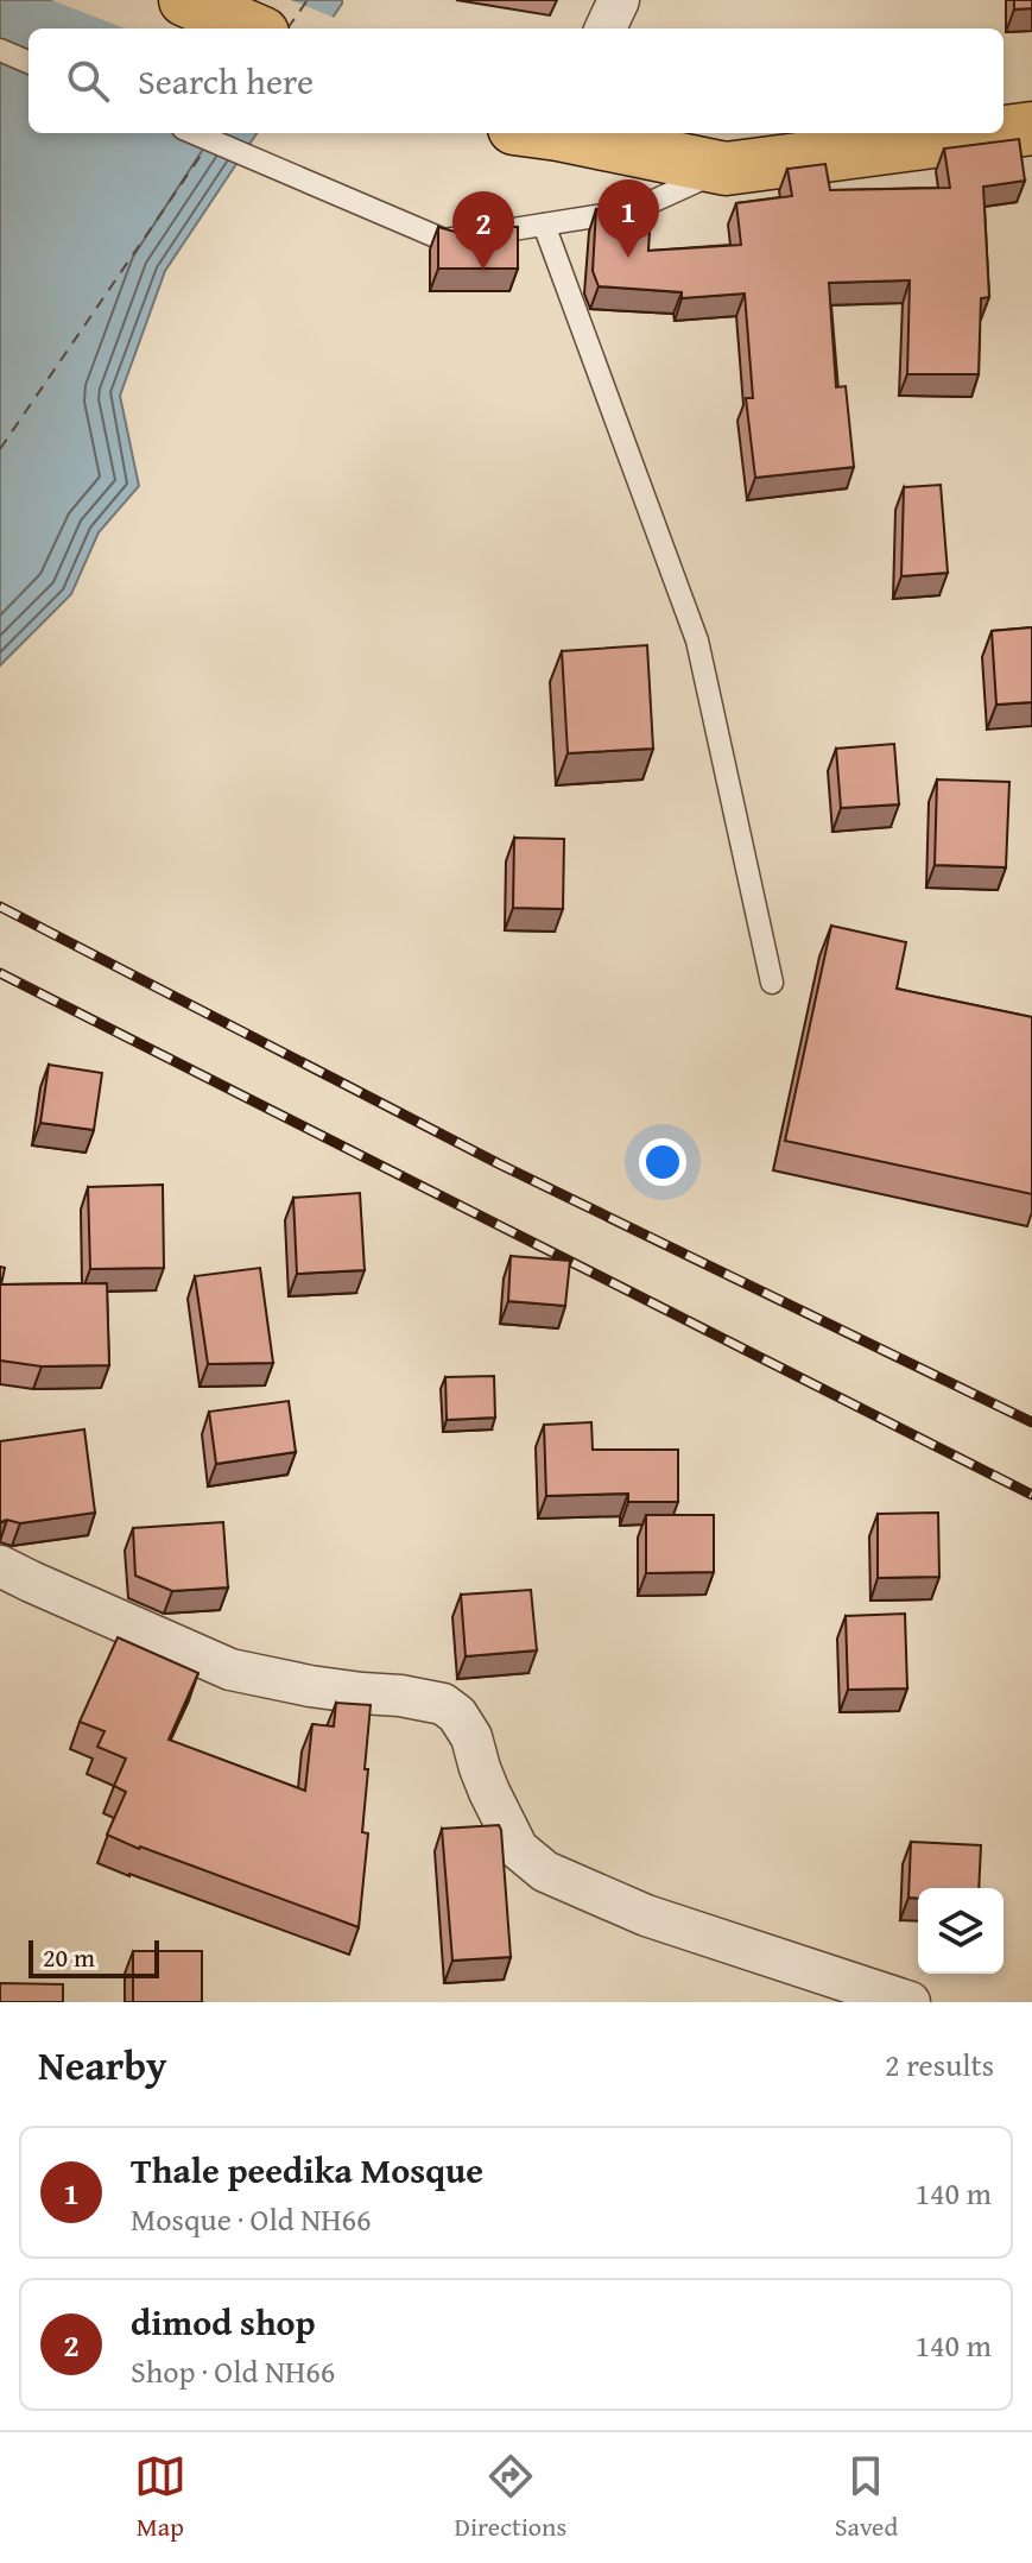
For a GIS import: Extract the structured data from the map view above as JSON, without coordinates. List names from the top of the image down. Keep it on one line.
{"scale_bar":"20 m","page":{"search":"Search here","pins":["1","2"],"scale":"20 m","heading":["Nearby","2 results"],"list":[{"mark":"1","name":"Thale peedika Mosque","note":"Mosque · Old NH66","value":"140 m"},{"mark":"2","name":"dimod shop","note":"Shop · Old NH66","value":"140 m"}],"nav":["Map","Directions","Saved"]}}
